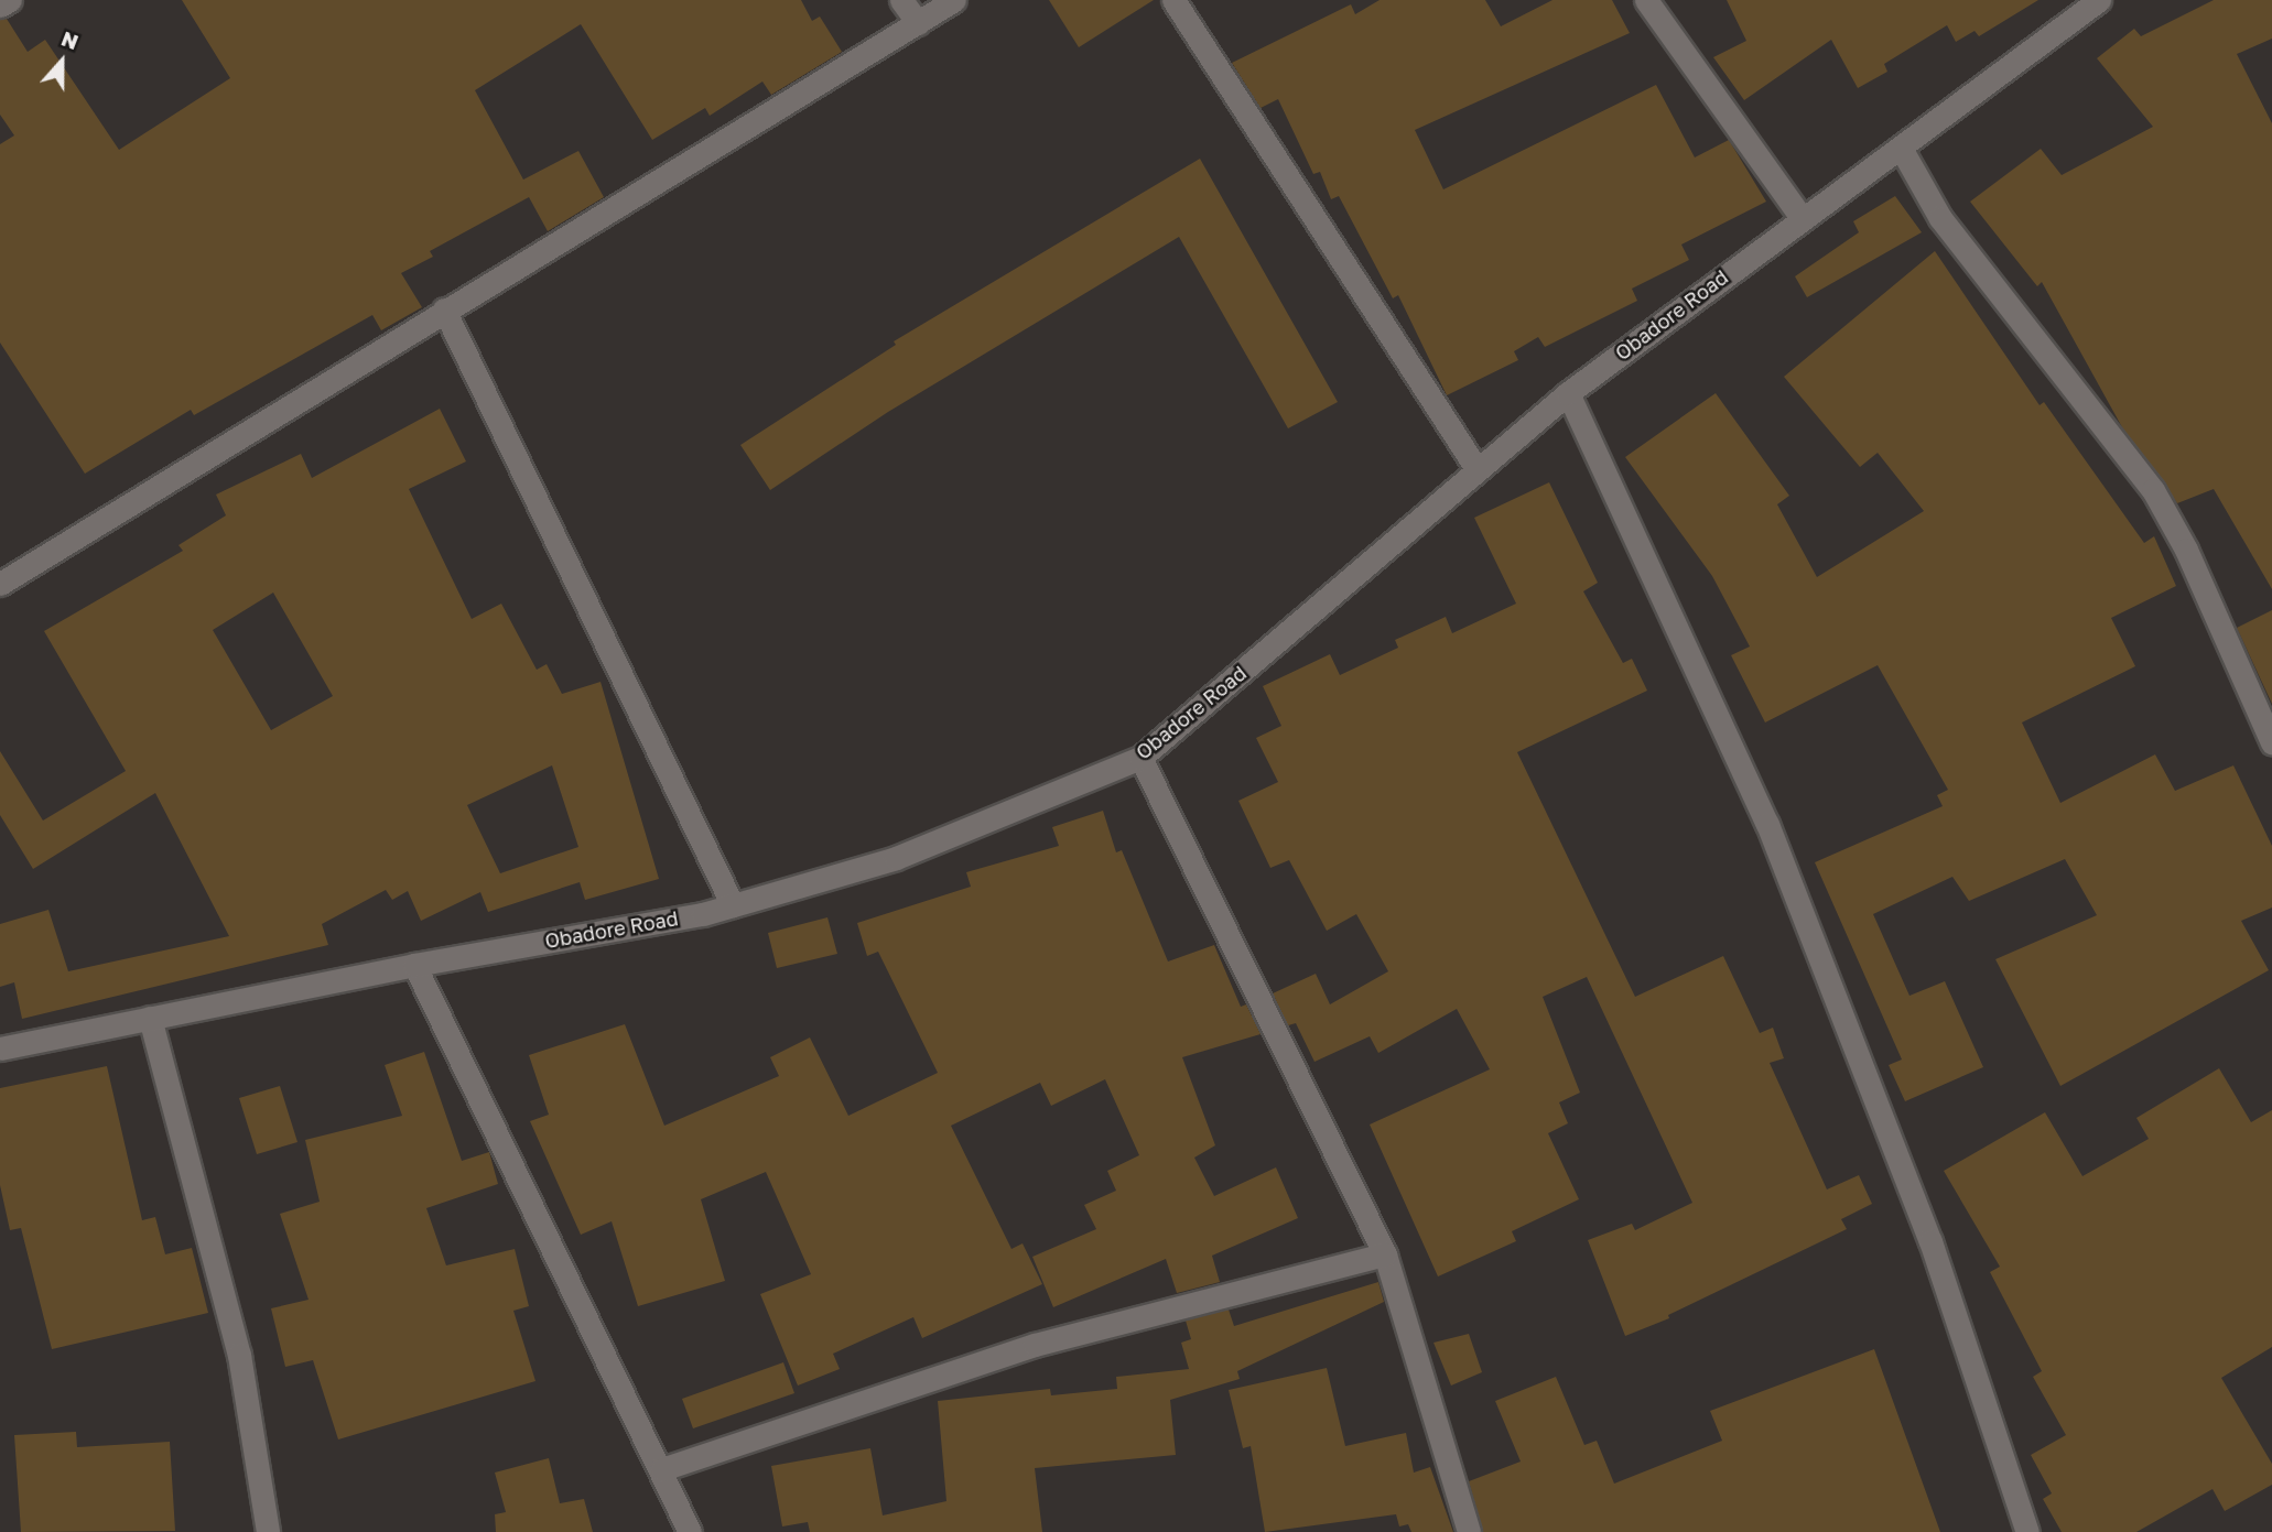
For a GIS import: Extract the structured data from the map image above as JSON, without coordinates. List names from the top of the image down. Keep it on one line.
{"streets":{"street":["Obadore Road"]},"north":"top"}
